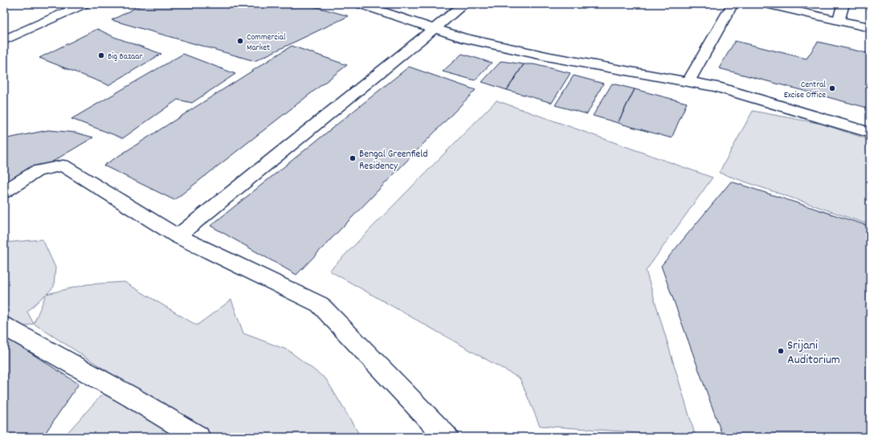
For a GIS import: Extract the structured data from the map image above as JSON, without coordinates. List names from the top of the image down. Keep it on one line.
{"places":["Commercial Market","Big Bazaar","Central Excise Office","Bengal Greenfield Residency","Srijani Auditorium"]}
